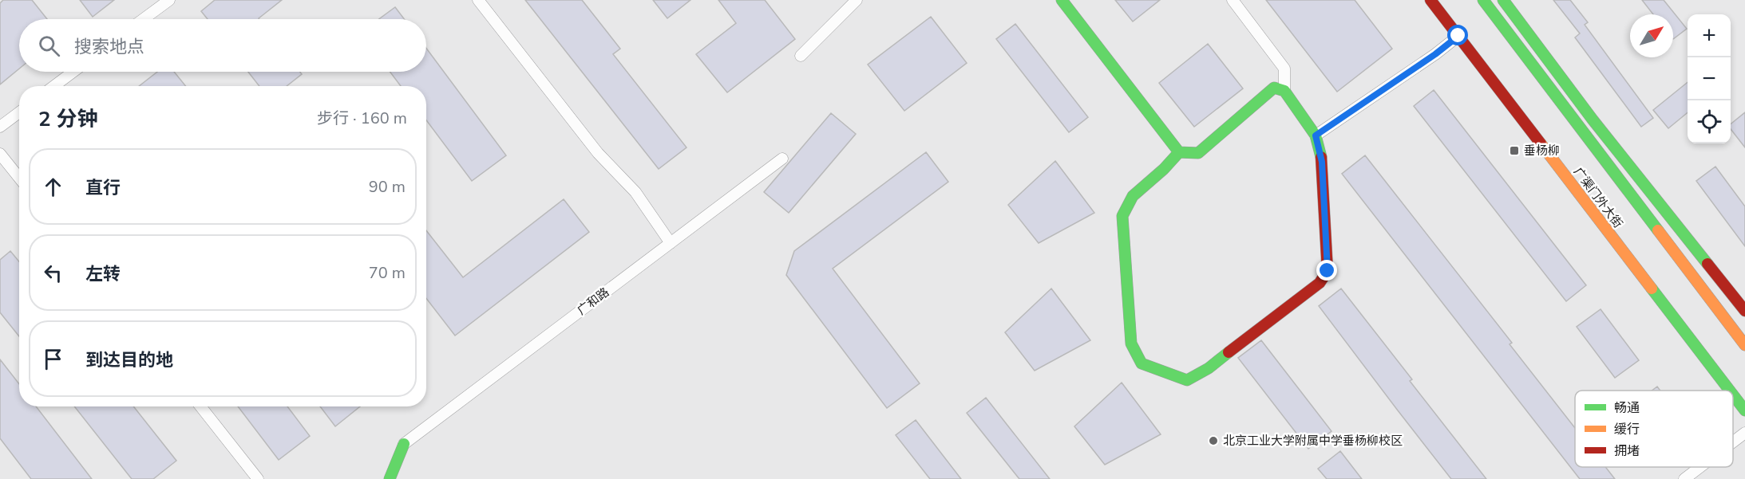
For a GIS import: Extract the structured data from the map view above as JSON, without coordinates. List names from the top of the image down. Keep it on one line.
{"streets":{"street":["广渠门外大街","广和路"]},"places":{"transit":["垂杨柳"],"other":["北京工业大学附属中学垂杨柳校区"]},"legend":["畅通","缓行","拥堵"],"north":"top right","page":{"map_buttons":["+","−"],"search":"搜索地点","heading":["2 分钟","步行 · 160 m"],"list":[["直行","90 m"],["左转","70 m"],"到达目的地"]}}
